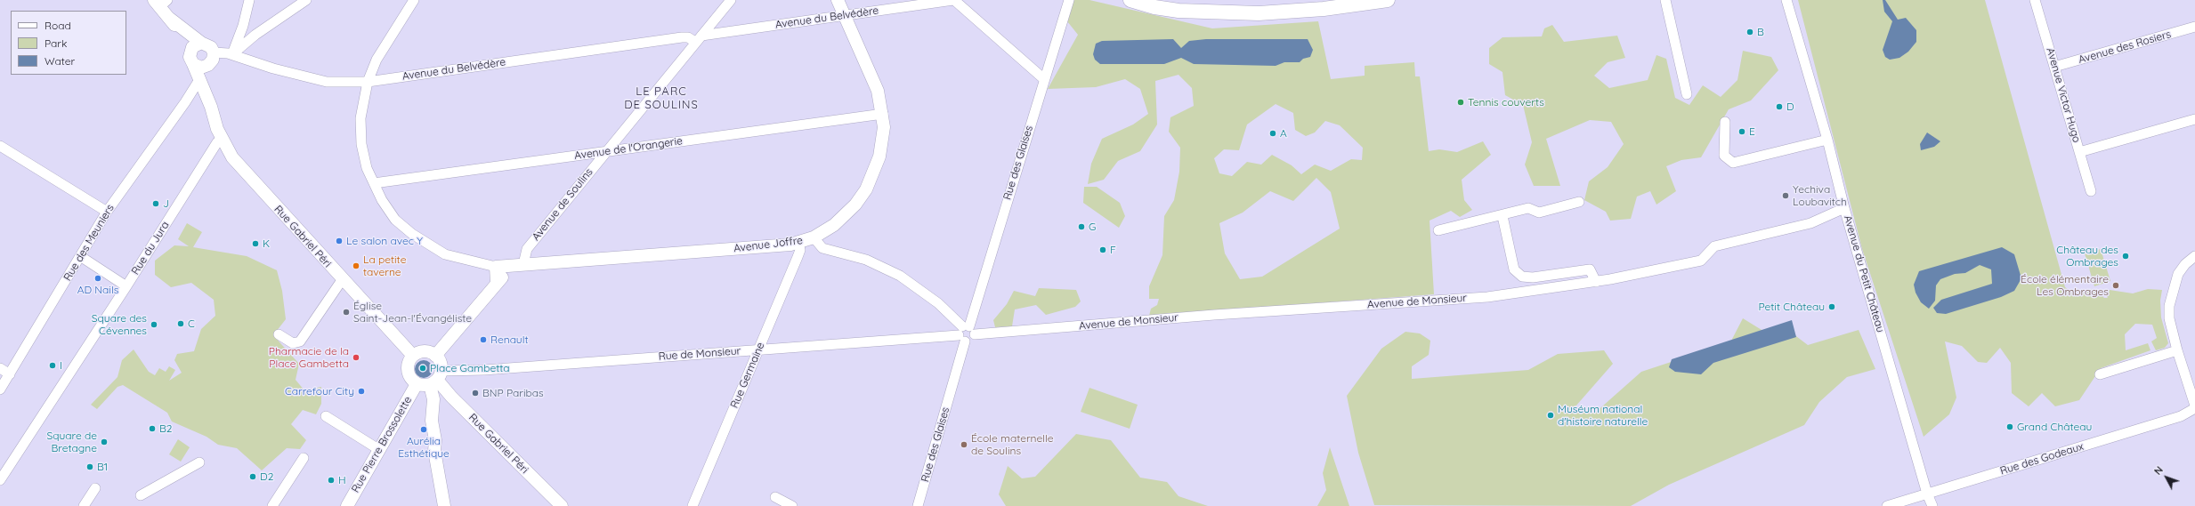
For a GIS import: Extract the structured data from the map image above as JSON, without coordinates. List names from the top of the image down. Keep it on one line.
{"streets":{"street":["Avenue du Belvédère","Avenue des Rosiers","Avenue Victor Hugo","Avenue de l'Orangerie","Rue des Glaises","Avenue de Soulins","Rue Gabriel Péri","Rue des Meuniers","Avenue Joffre","Rue du Jura","Avenue du Petit Château","Avenue de Monsieur","Rue de Monsieur","Rue Germaine","Rue Pierre Brossolette","Rue des Godeaux"]},"crossings":[["Avenue du Belvédère","Avenue de Soulins"],["Avenue du Belvédère","Rue Gabriel Péri"],["Avenue du Belvédère","Avenue Joffre"],["Avenue des Rosiers","Avenue Victor Hugo"],["Avenue de l'Orangerie","Avenue de Soulins"],["Avenue de l'Orangerie","Avenue Joffre"],["Rue des Glaises","Avenue de Monsieur"],["Rue des Glaises","Rue de Monsieur"],["Avenue de Soulins","Avenue Joffre"],["Rue Gabriel Péri","Rue des Meuniers"],["Rue Gabriel Péri","Rue du Jura"],["Rue Gabriel Péri","Rue de Monsieur"],["Rue Gabriel Péri","Rue Pierre Brossolette"],["Avenue Joffre","Rue Germaine"],["Avenue du Petit Château","Avenue de Monsieur"],["Avenue du Petit Château","Rue des Godeaux"],["Avenue de Monsieur","Rue de Monsieur"],["Rue de Monsieur","Rue Germaine"],["Rue de Monsieur","Rue Pierre Brossolette"]],"districts":["LE PARC DE SOULINS"],"places":["B","Tennis couverts","D","E","A","Yechiva Loubavitch","J","G","Le salon avec Y","K","F","Château des Ombrages","La petite taverne","AD Nails","École élémentaire Les Ombrages","Petit Château","Église Saint-Jean-l'Évangéliste","C","Square des Cévennes","Renault","Pharmacie de la Place Gambetta","I","Place Gambetta","Carrefour City","BNP Paribas","Muséum national d'histoire naturelle","Grand Château","B2","Aurélia Esthétique","Square de Bretagne","École maternelle de Soulins","B1","D2","H"],"legend":["Road","Park","Water"],"north":"top left"}
